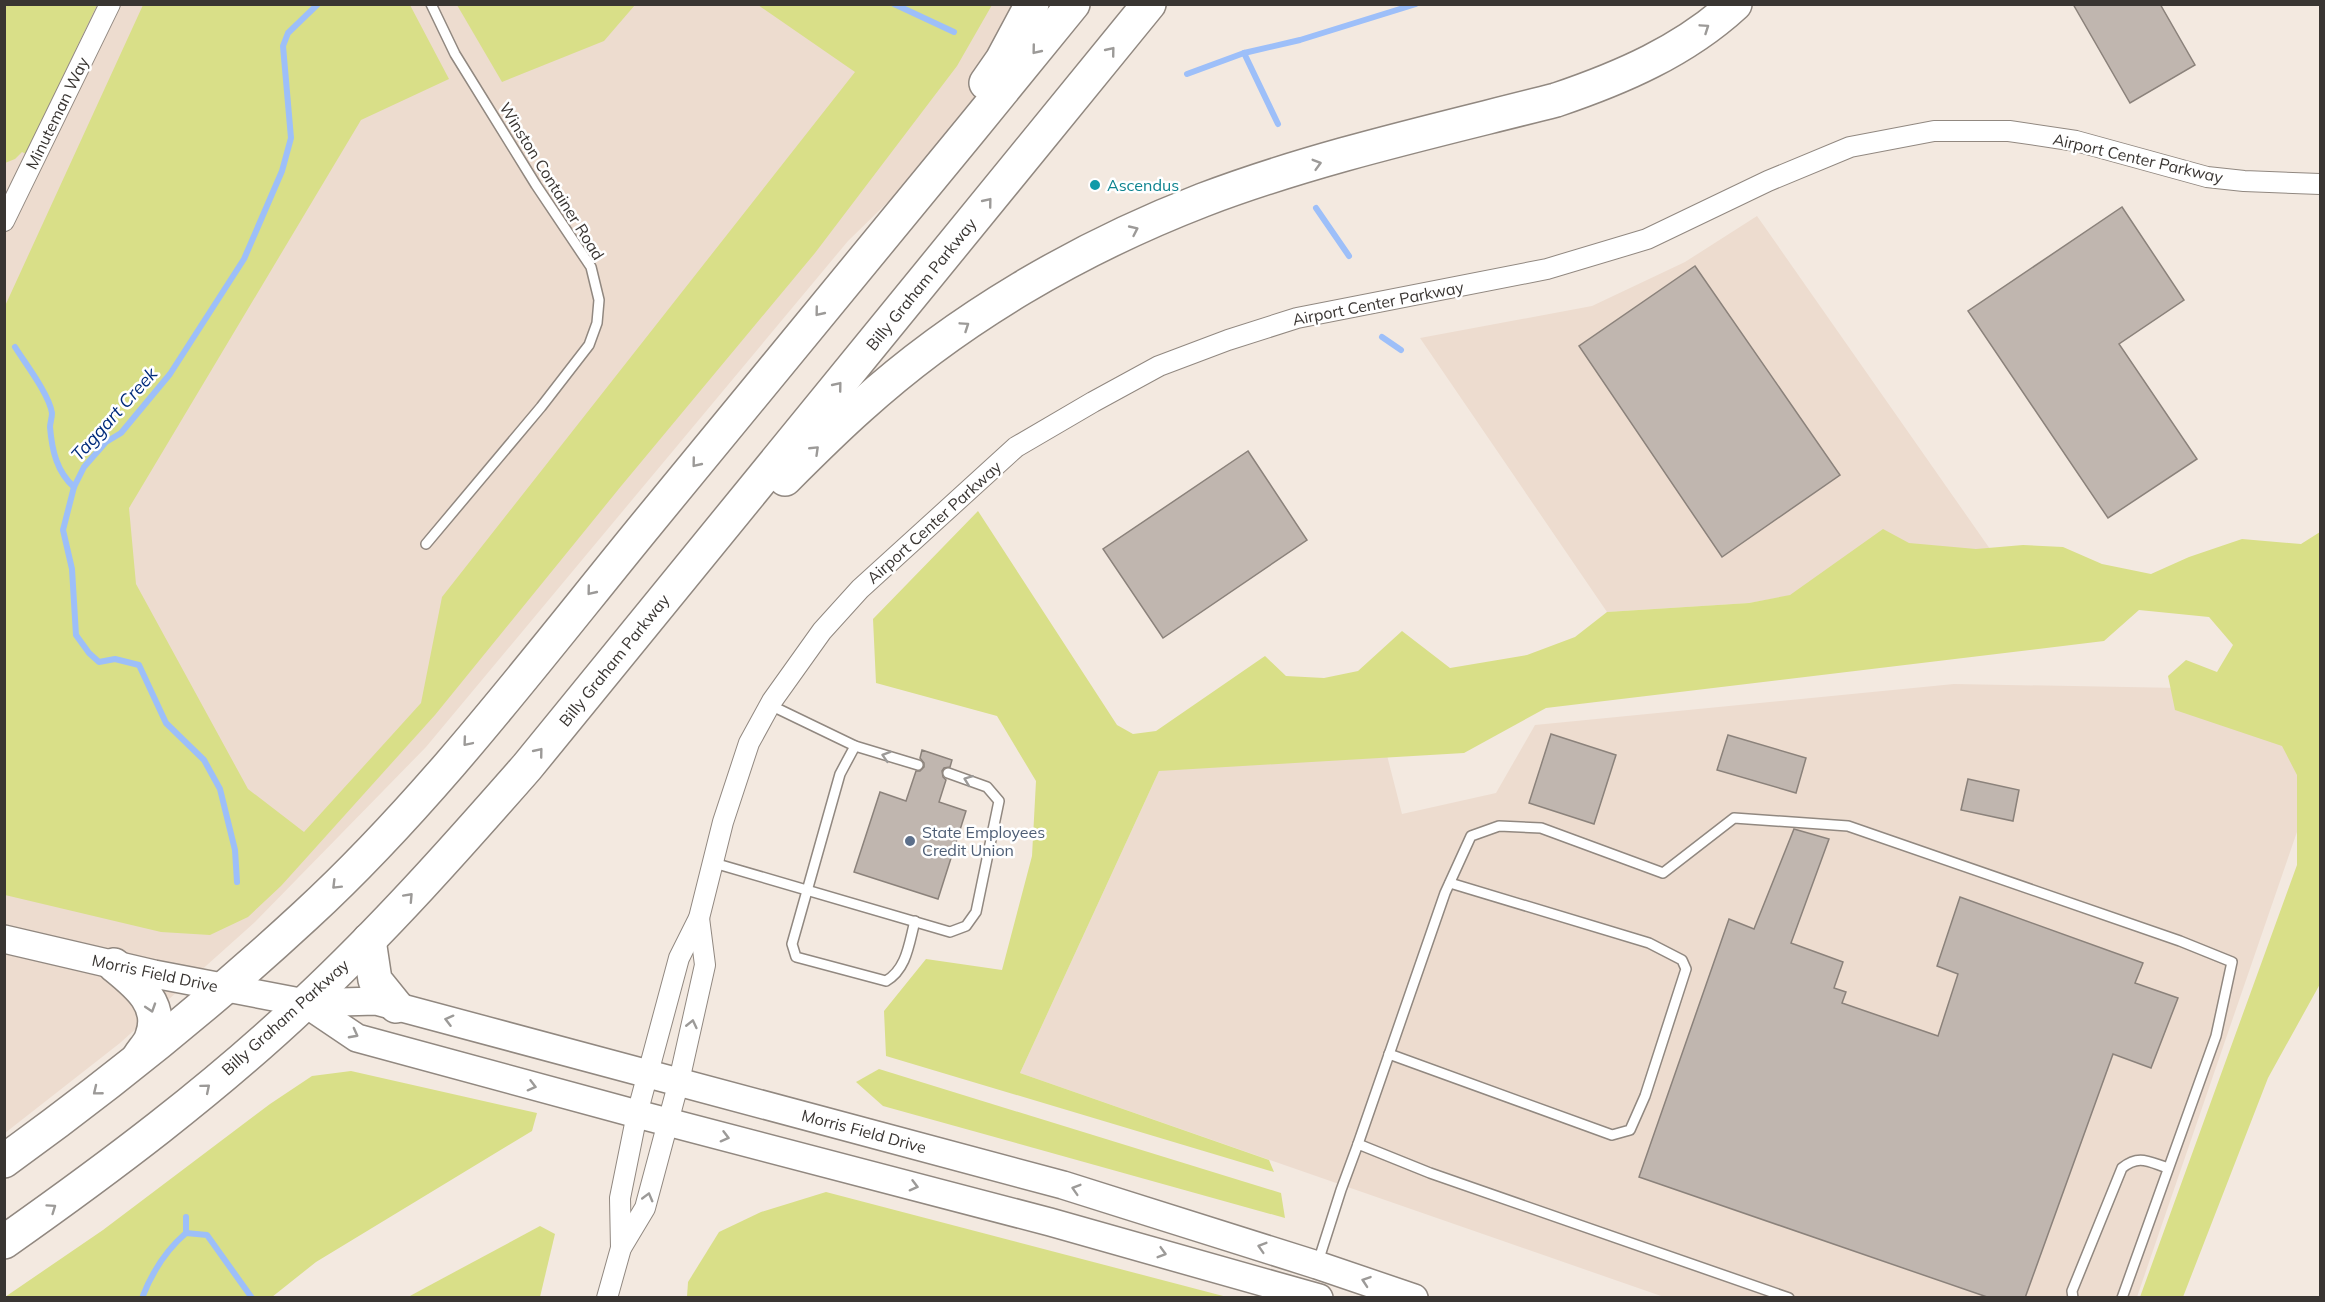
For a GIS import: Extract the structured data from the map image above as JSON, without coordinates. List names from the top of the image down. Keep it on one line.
{"streets":{"highway":["Billy Graham Parkway"],"street":["Minuteman Way","Airport Center Parkway","Morris Field Drive"],"lane":["Winston Container Road"]},"crossings":[["Airport Center Parkway","Morris Field Drive"],["Billy Graham Parkway","Morris Field Drive"]],"water":["Taggart Creek"],"places":["Ascendus","State Employees Credit Union"]}
